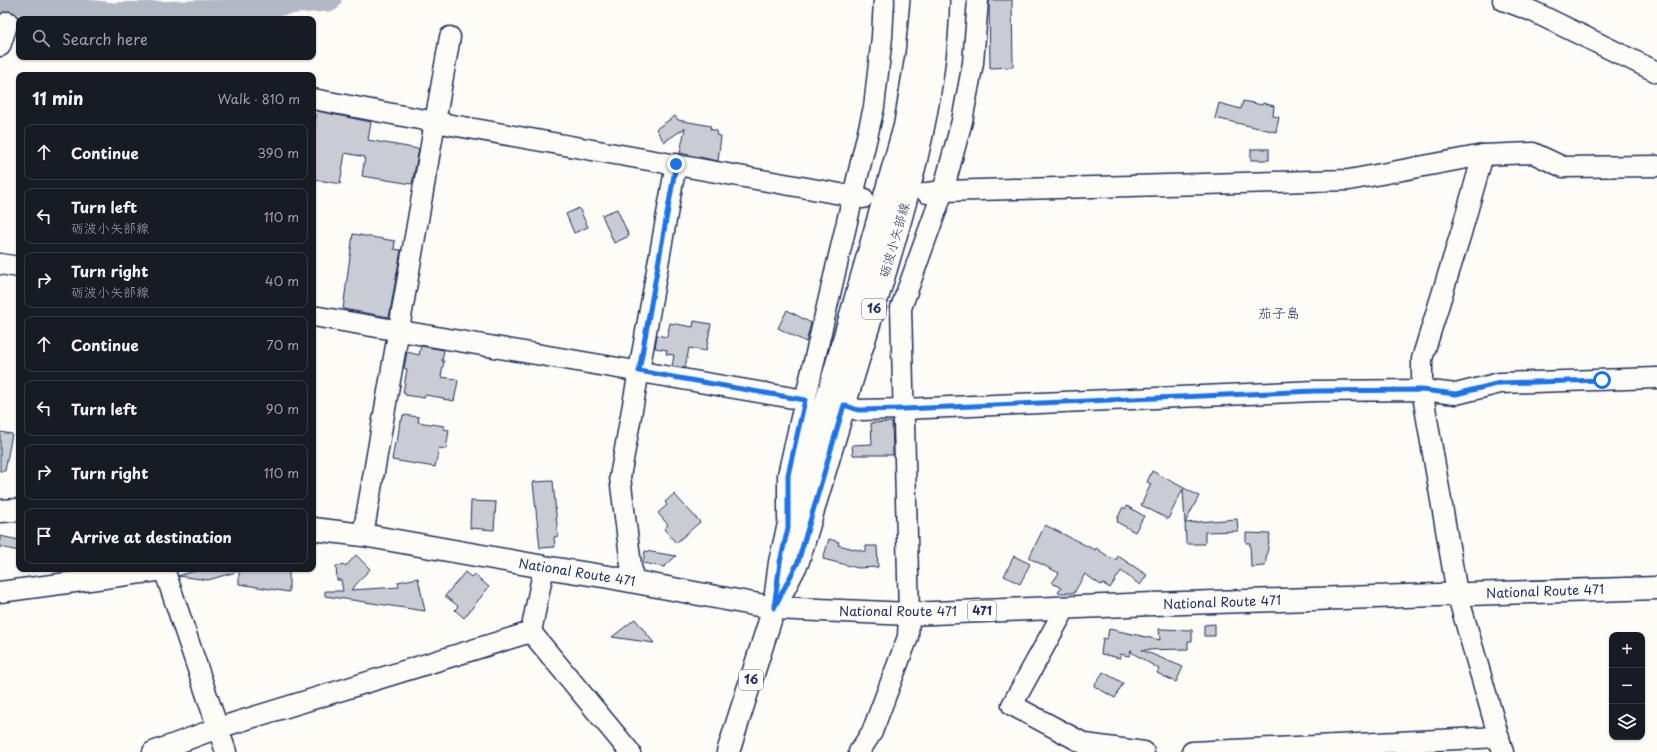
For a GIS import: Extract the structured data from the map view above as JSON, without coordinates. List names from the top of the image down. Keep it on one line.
{"streets":{"main road":["砺波小矢部線","16","National Route 471","471"]},"crossings":[["砺波小矢部線","National Route 471"]],"districts":["茄子島"],"page":{"search":"Search here","heading":["11 min","Walk · 810 m"],"list":[["Continue","390 m"],["Turn left","砺波小矢部線","110 m"],["Turn right","砺波小矢部線","40 m"],["Continue","70 m"],["Turn left","90 m"],["Turn right","110 m"],"Arrive at destination"],"map_buttons":["+","−"]}}
